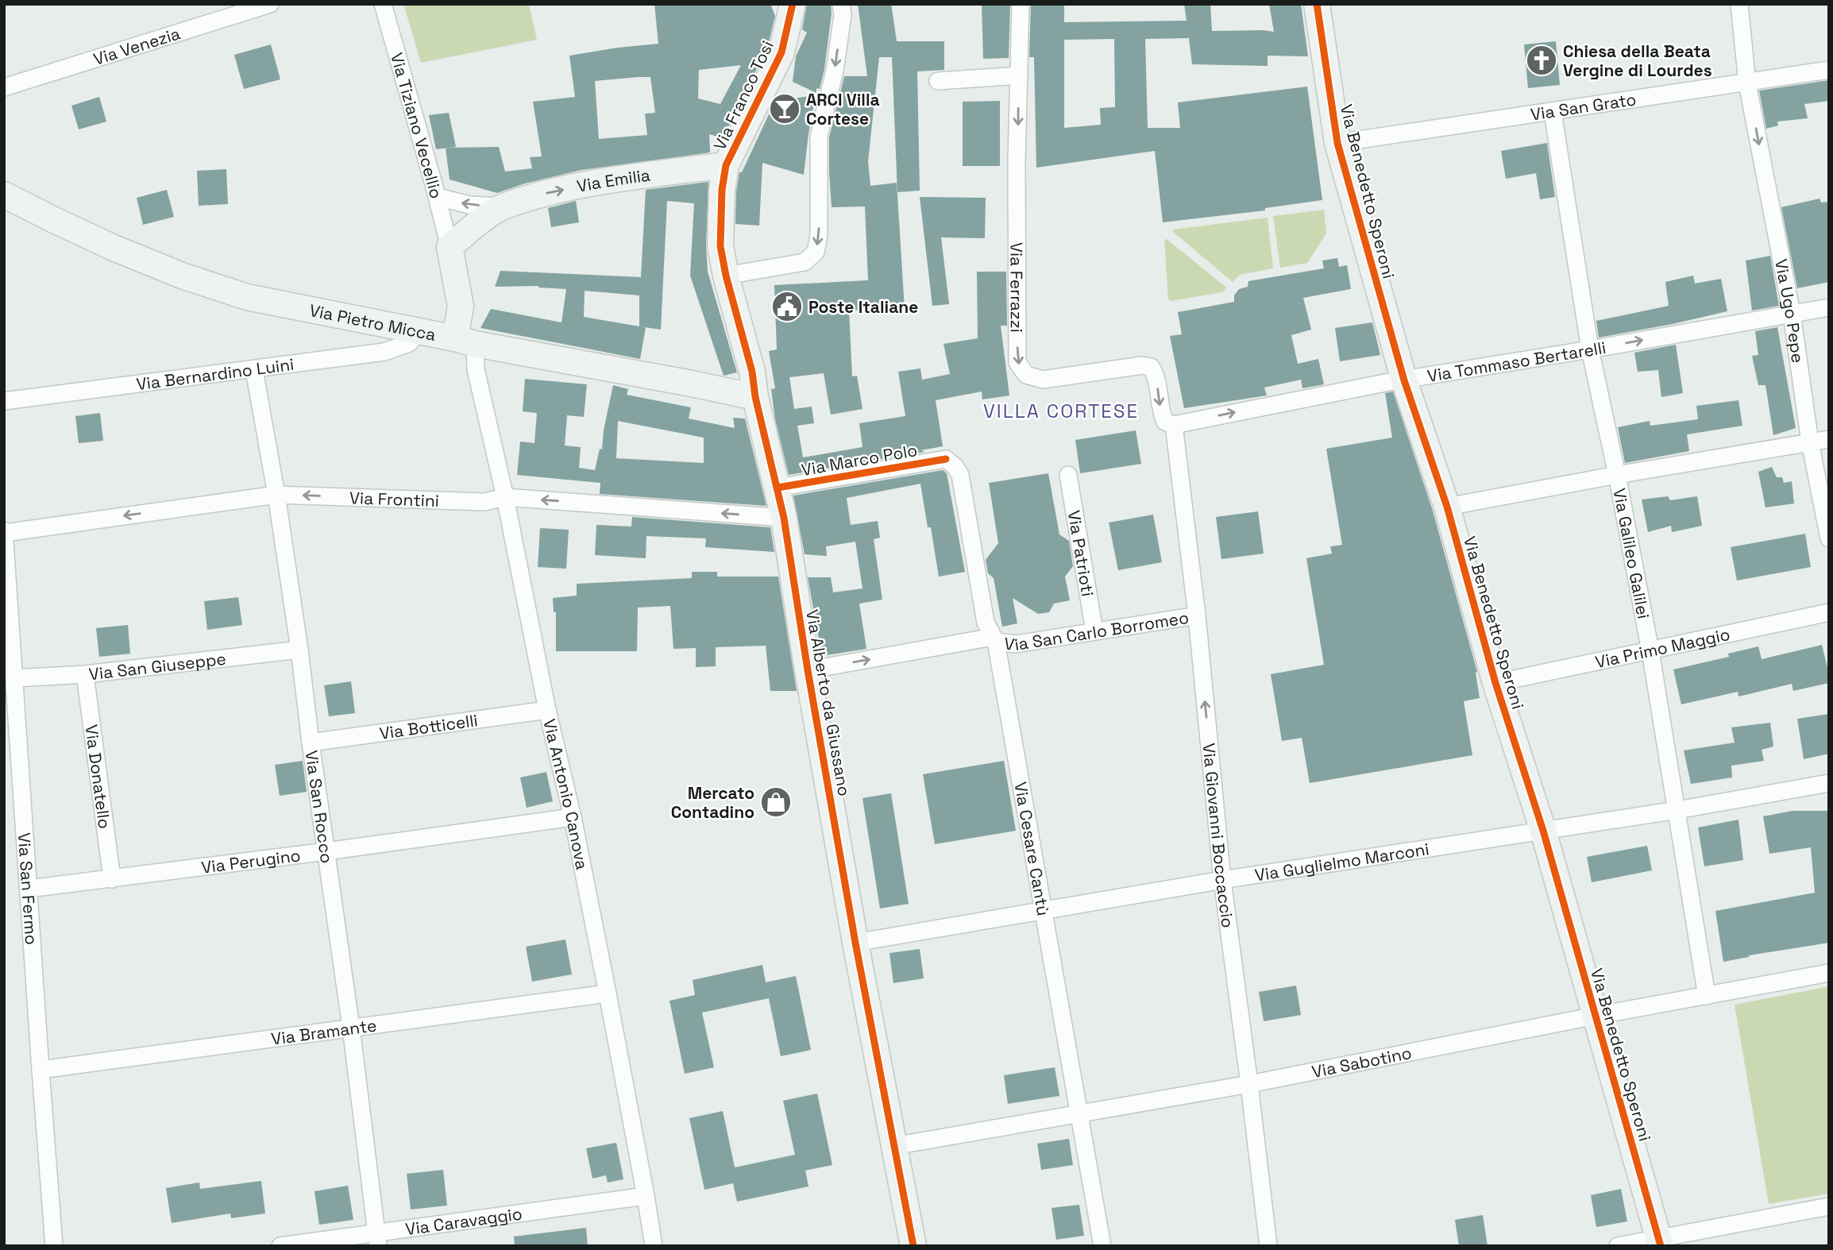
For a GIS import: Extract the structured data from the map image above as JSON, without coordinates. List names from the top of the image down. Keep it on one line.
{"streets":{"street":["Via Venezia","Via Franco Tosi","Via San Grato","Via Tiziano Vecellio","Via Emilia","Via Benedetto Speroni","Via Ferrazzi","Via Ugo Pepe","Via Pietro Micca","Via Tommaso Bertarelli","Via Bernardino Luini","Via Marco Polo","Via Frontini","Via Patrioti","Via Galileo Galilei","Via San Carlo Borromeo","Via Primo Maggio","Via San Giuseppe","Via Alberto da Giussano","Via Botticelli","Via Donatello","Via Antonio Canova","Via San Rocco","Via Giovanni Boccaccio","Via Cesare Cantù","Via Perugino","Via Guglielmo Marconi","Via San Fermo","Via Bramante","Via Sabotino","Via Caravaggio"]},"crossings":[["Via Franco Tosi","Via Emilia"],["Via Franco Tosi","Via Alberto da Giussano"],["Via San Grato","Via Benedetto Speroni"],["Via San Grato","Via Ugo Pepe"],["Via San Grato","Via Galileo Galilei"],["Via Tiziano Vecellio","Via Emilia"],["Via Emilia","Via Alberto da Giussano"],["Via Benedetto Speroni","Via Tommaso Bertarelli"],["Via Benedetto Speroni","Via Primo Maggio"],["Via Benedetto Speroni","Via Guglielmo Marconi"],["Via Benedetto Speroni","Via Sabotino"],["Via Ferrazzi","Via Tommaso Bertarelli"],["Via Ferrazzi","Via Giovanni Boccaccio"],["Via Ugo Pepe","Via Tommaso Bertarelli"],["Via Pietro Micca","Via Bernardino Luini"],["Via Pietro Micca","Via Alberto da Giussano"],["Via Pietro Micca","Via Antonio Canova"],["Via Tommaso Bertarelli","Via Galileo Galilei"],["Via Tommaso Bertarelli","Via Giovanni Boccaccio"],["Via Bernardino Luini","Via San Rocco"],["Via Marco Polo","Via Alberto da Giussano"],["Via Marco Polo","Via Cesare Cantù"],["Via Frontini","Via Alberto da Giussano"],["Via Frontini","Via Antonio Canova"],["Via Frontini","Via San Rocco"],["Via Frontini","Via San Fermo"],["Via Patrioti","Via San Carlo Borromeo"],["Via Galileo Galilei","Via Primo Maggio"],["Via Galileo Galilei","Via Guglielmo Marconi"],["Via Galileo Galilei","Via Sabotino"],["Via San Carlo Borromeo","Via Alberto da Giussano"],["Via San Carlo Borromeo","Via Giovanni Boccaccio"],["Via San Carlo Borromeo","Via Cesare Cantù"],["Via San Giuseppe","Via Donatello"],["Via San Giuseppe","Via San Rocco"],["Via San Giuseppe","Via San Fermo"],["Via Alberto da Giussano","Via Guglielmo Marconi"],["Via Alberto da Giussano","Via Sabotino"],["Via Botticelli","Via Antonio Canova"],["Via Botticelli","Via San Rocco"],["Via Donatello","Via Perugino"],["Via Antonio Canova","Via Perugino"],["Via Antonio Canova","Via Bramante"],["Via Antonio Canova","Via Caravaggio"],["Via San Rocco","Via Perugino"],["Via San Rocco","Via Bramante"],["Via San Rocco","Via Caravaggio"],["Via Giovanni Boccaccio","Via Guglielmo Marconi"],["Via Giovanni Boccaccio","Via Sabotino"],["Via Cesare Cantù","Via Guglielmo Marconi"],["Via Cesare Cantù","Via Sabotino"],["Via Perugino","Via San Fermo"],["Via San Fermo","Via Bramante"]],"one_way":["Via Emilia","Via Ugo Pepe","Via Frontini","Via San Carlo Borromeo"],"districts":["VILLA CORTESE"],"places":{"church":["Chiesa della Beata Vergine di Lourdes"],"bar":["ARCI Villa Cortese"],"public building":["Poste Italiane"],"shop":["Mercato Contadino"]}}
